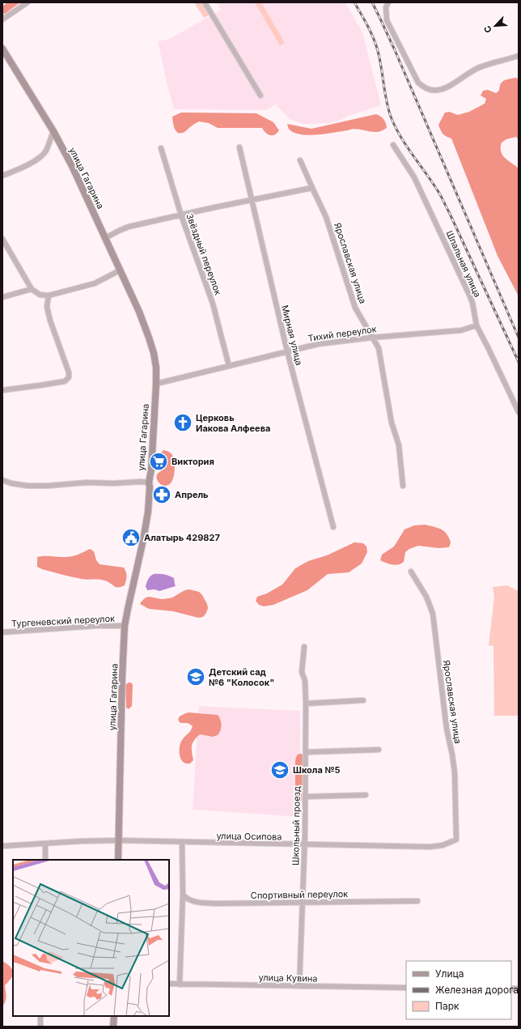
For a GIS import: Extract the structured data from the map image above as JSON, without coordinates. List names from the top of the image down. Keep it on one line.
{"streets":{"main road":["улица Гагарина"],"street":["Звёздный переулок","Ярославская улица","Шпальная улица","Тихий переулок","Мирная улица","Тургеневский переулок","Школьный проезд","улица Осипова","Спортивный переулок","улица Кувина"]},"crossings":[["улица Гагарина","Тихий переулок"],["улица Гагарина","Тургеневский переулок"],["улица Гагарина","улица Осипова"],["Звёздный переулок","Тихий переулок"],["Ярославская улица","Тихий переулок"],["Ярославская улица","улица Осипова"],["Шпальная улица","Тихий переулок"],["Тихий переулок","Мирная улица"],["Школьный проезд","улица Осипова"],["Школьный проезд","Спортивный переулок"],["Школьный проезд","улица Кувина"]],"places":{"church":["Церковь Иакова Алфеева"],"supermarket":["Виктория"],"pharmacy":["Апрель"],"public building":["Алатырь 429827"],"school or university":["Детский сад №6 \"Колосок\"","Школа №5"]},"legend":["Улица","Железная дорога","Парк"],"north":"bottom left"}
